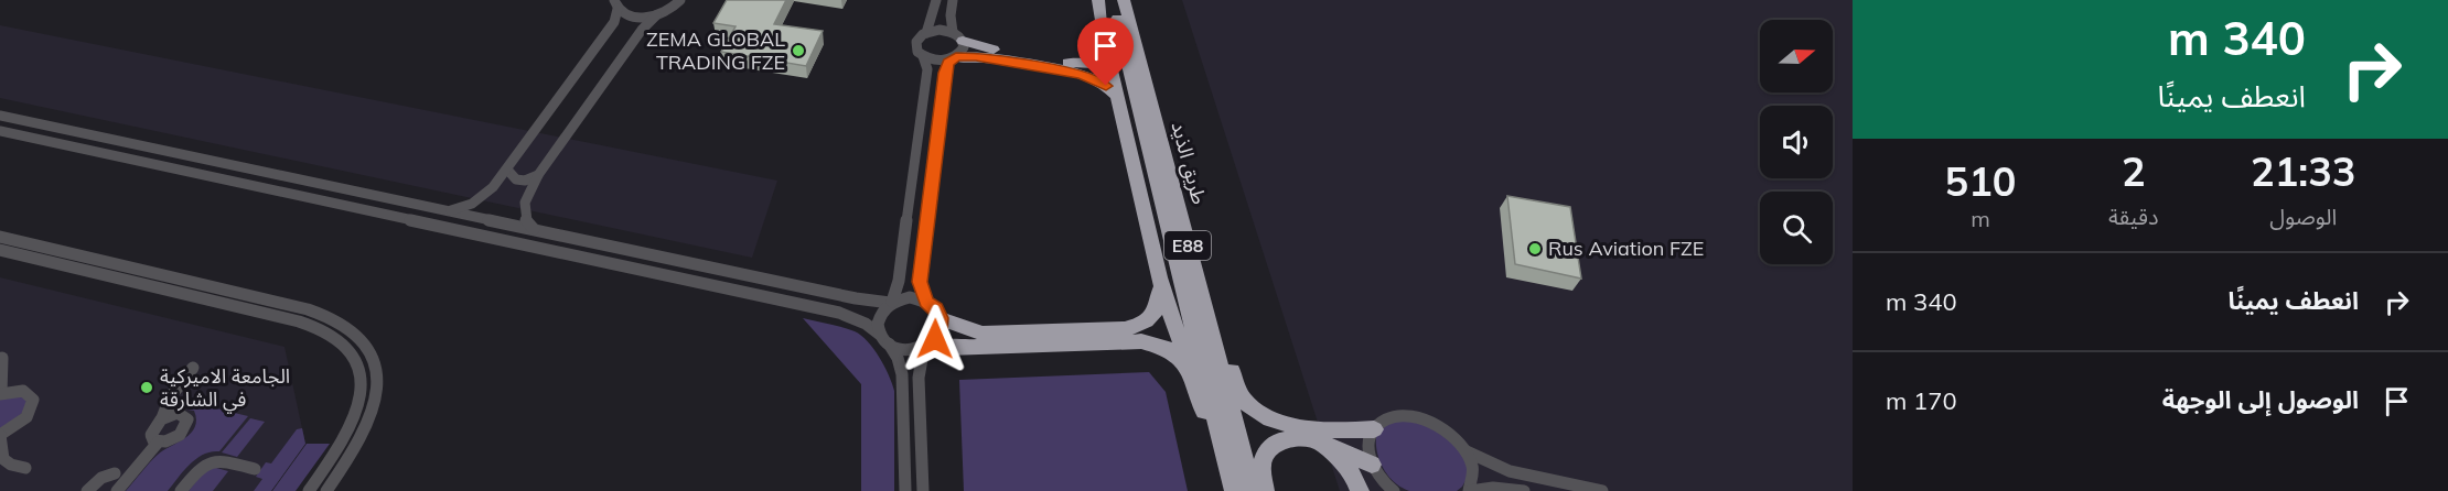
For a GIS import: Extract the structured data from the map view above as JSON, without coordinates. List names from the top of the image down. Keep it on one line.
{"streets":{"highway":["طريق الذيد","E88"]},"places":["ZEMA GLOBAL TRADING FZE","Rus Aviation FZE","الجامعة الاميركية في الشارقة"],"north":"right","page":{"turn":["340 m","انعطف يمينًا"],"eta":["21:33","الوصول","2","دقيقة","510","m"],"list":[{"name":"انعطف يمينًا","value":"340 m"},{"name":"الوصول إلى الوجهة","value":"170 m"}]}}
